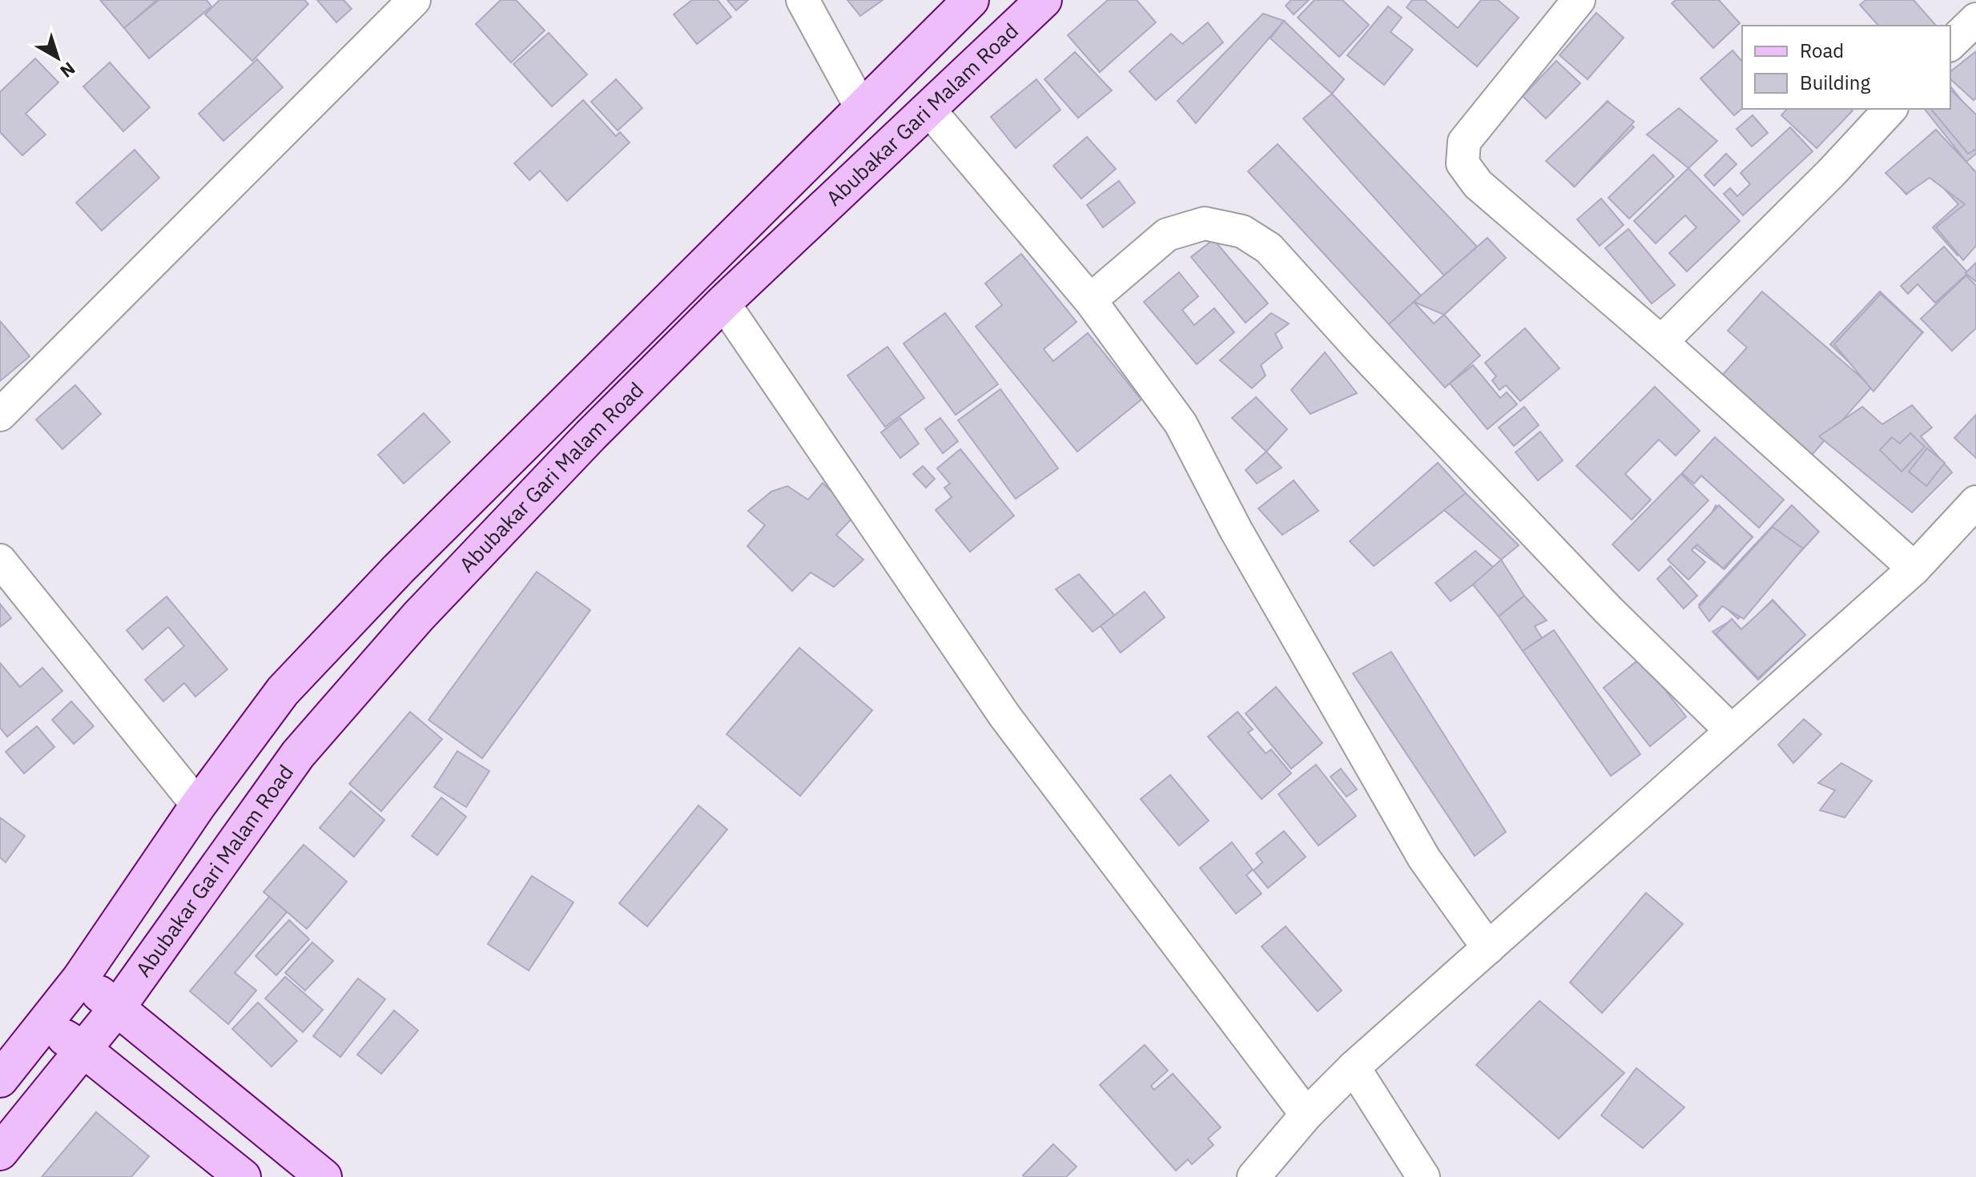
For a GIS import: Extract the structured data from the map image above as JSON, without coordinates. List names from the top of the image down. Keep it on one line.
{"streets":{"street":["Abubakar Gari Malam Road"]},"legend":["Road","Building"],"north":"bottom right"}
